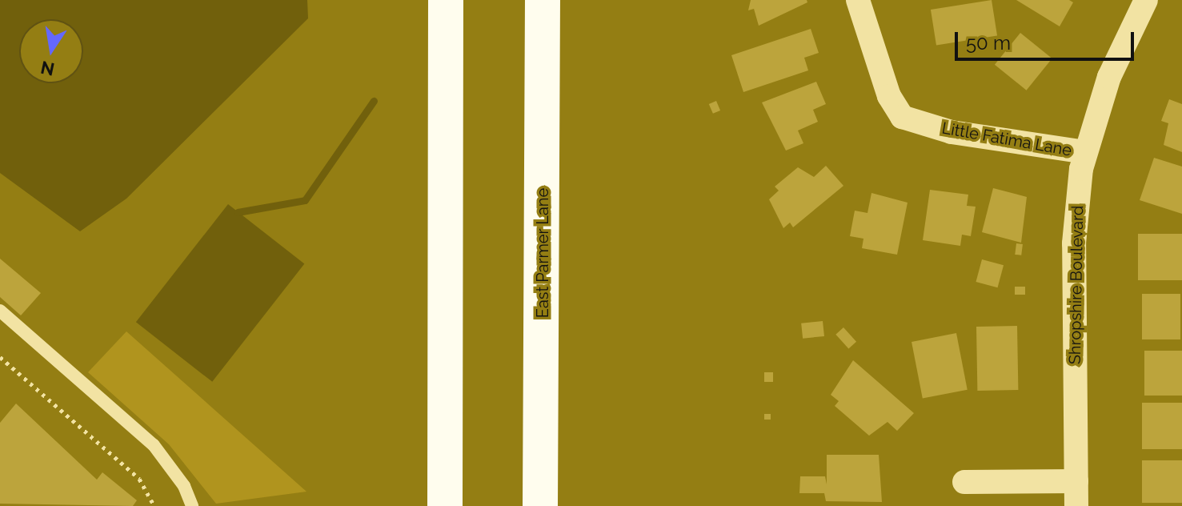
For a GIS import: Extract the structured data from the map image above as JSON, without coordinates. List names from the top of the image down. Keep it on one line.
{"streets":{"main road":["East Parmer Lane"],"street":["Little Fatima Lane","Shropshire Boulevard"]},"crossings":[["Little Fatima Lane","Shropshire Boulevard"]],"scale_bar":"50 m","north":"bottom"}
